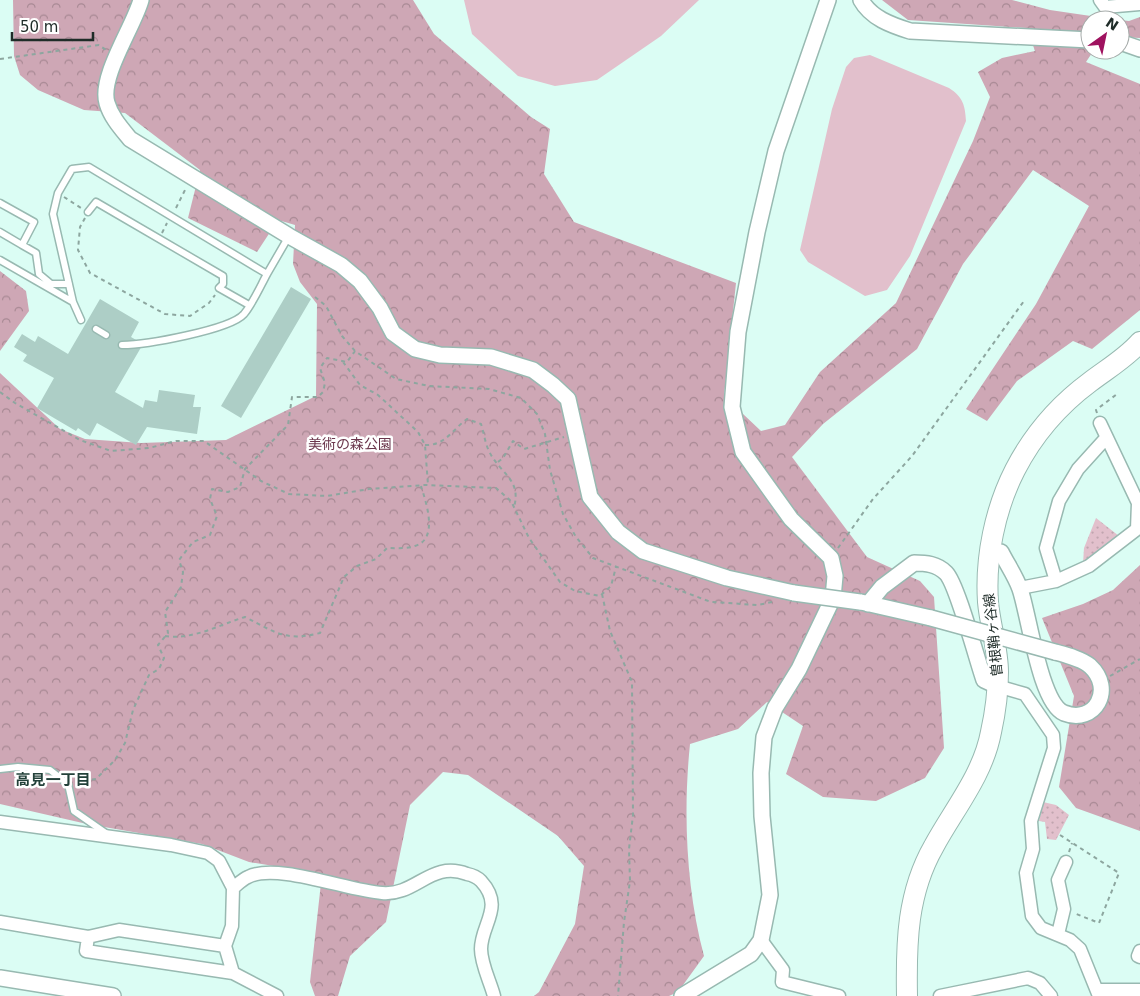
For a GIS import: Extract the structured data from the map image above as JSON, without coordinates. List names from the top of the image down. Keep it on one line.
{"streets":{"main road":["曽根鞘ヶ谷線"]},"districts":["高見一丁目"],"parks":["美術の森公園"],"scale_bar":"50 m","north":"top right"}
